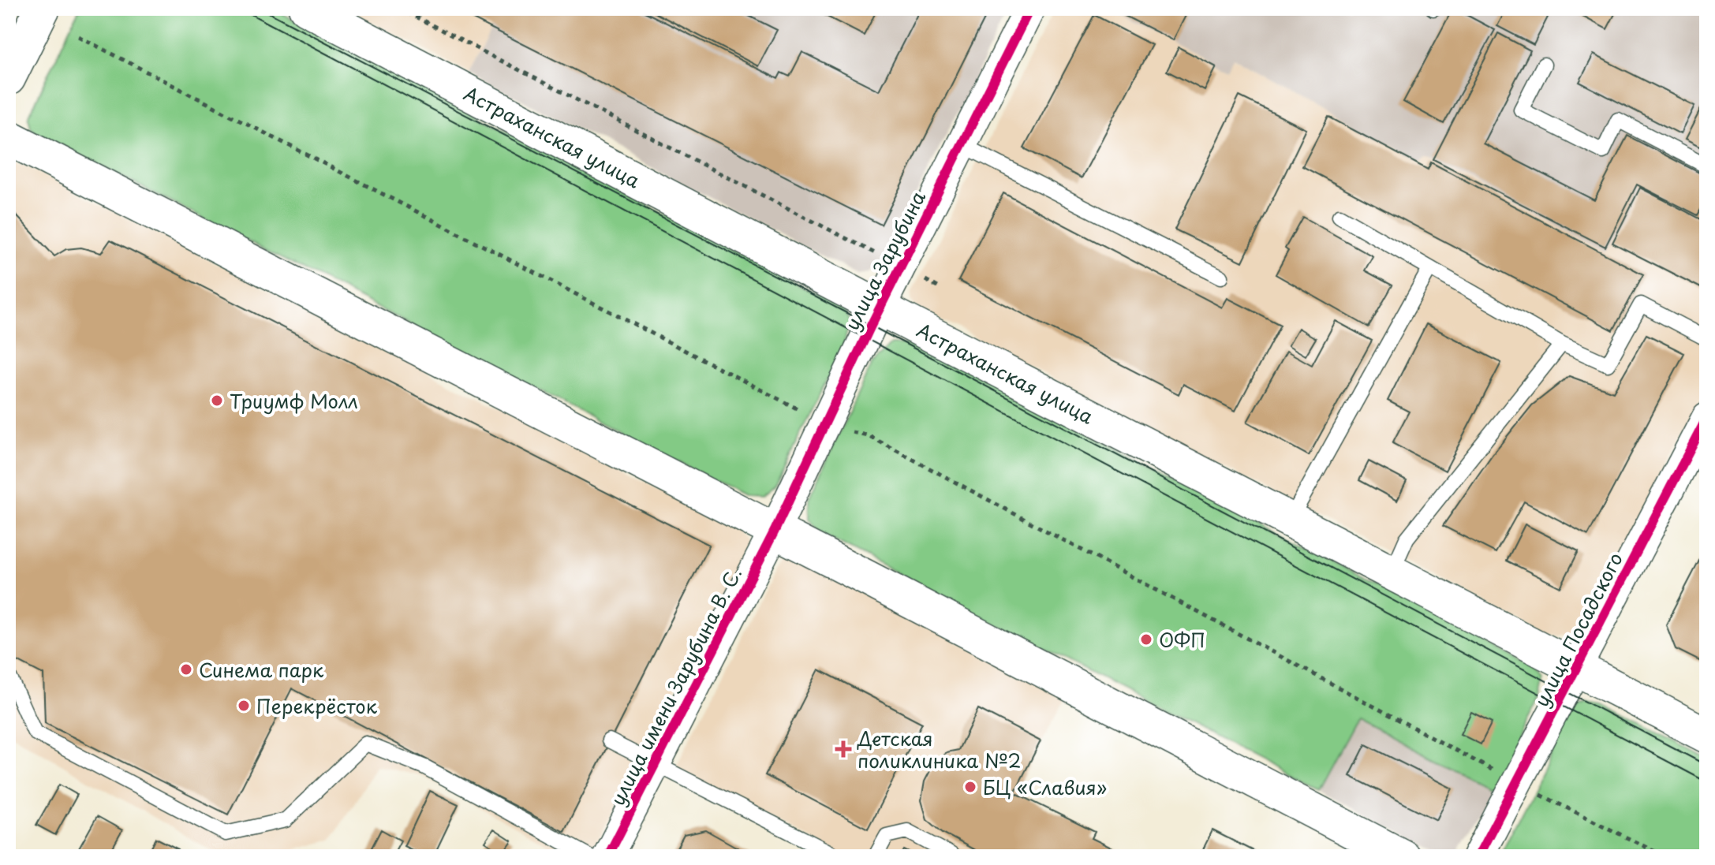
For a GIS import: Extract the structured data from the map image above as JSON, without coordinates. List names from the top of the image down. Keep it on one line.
{"streets":{"main road":["Астраханская улица"],"street":["улица Зарубина","улица Посадского","улица имени Зарубина В. С."]},"crossings":[["Астраханская улица","улица Зарубина"],["Астраханская улица","улица Посадского"],["улица Зарубина","улица имени Зарубина В. С."]],"places":{"other":["Триумф Молл","ОФП","Синема парк","Перекрёсток","БЦ «Славия»"],"health":["Детская поликлиника №2"]}}
